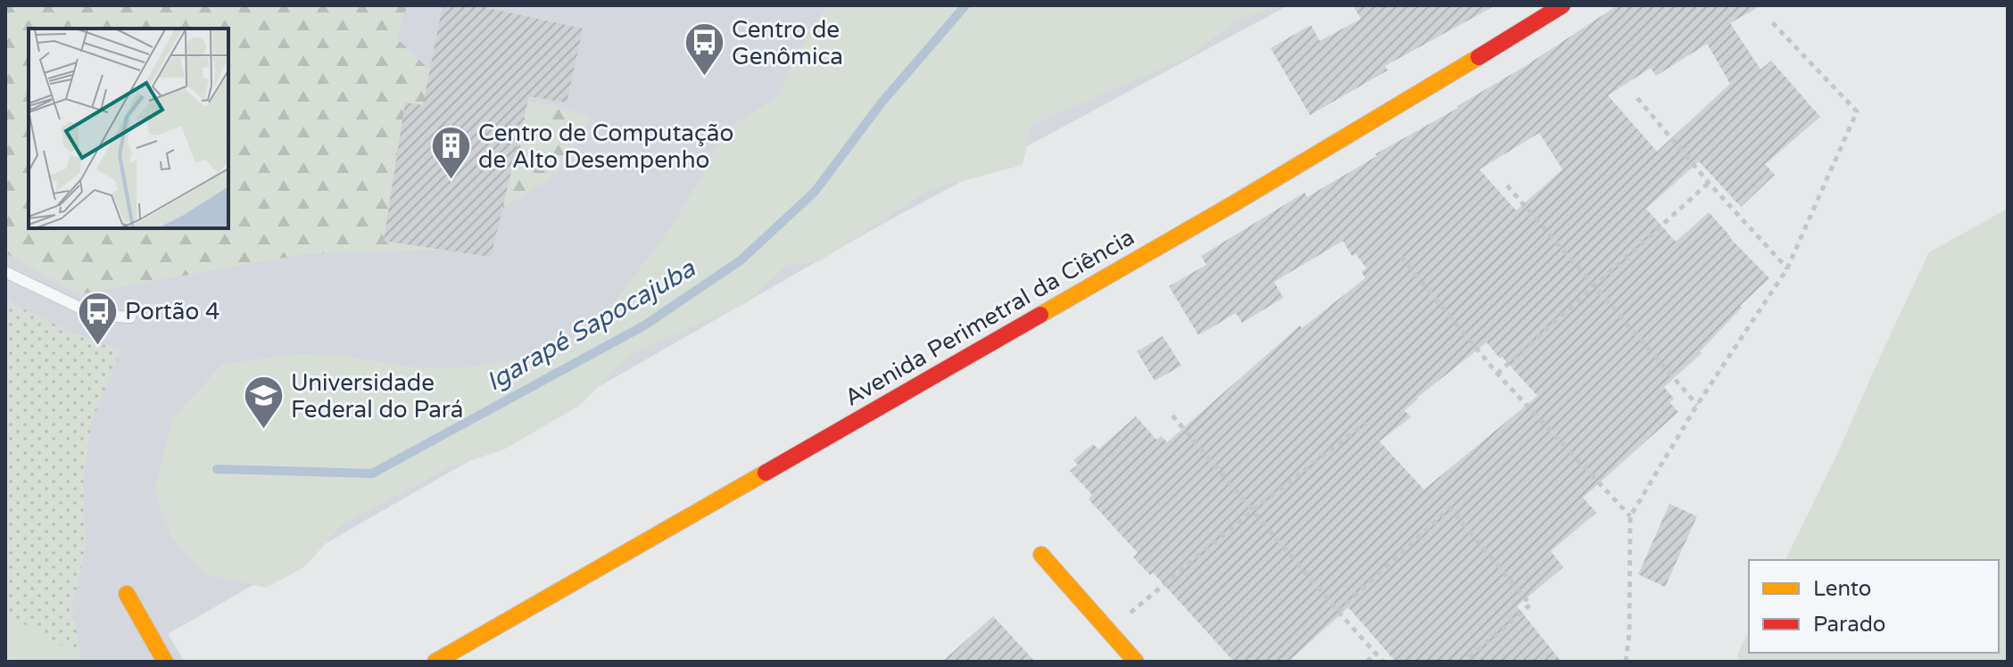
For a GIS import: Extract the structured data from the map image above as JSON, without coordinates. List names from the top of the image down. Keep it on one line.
{"streets":{"main road":["Avenida Perimetral da Ciência"]},"water":["Igarapé Sapocajuba"],"places":{"bus stop":["Centro de Genômica","Portão 4"],"building":["Centro de Computação de Alto Desempenho"],"school or university":["Universidade Federal do Pará"]},"legend":["Lento","Parado"]}
